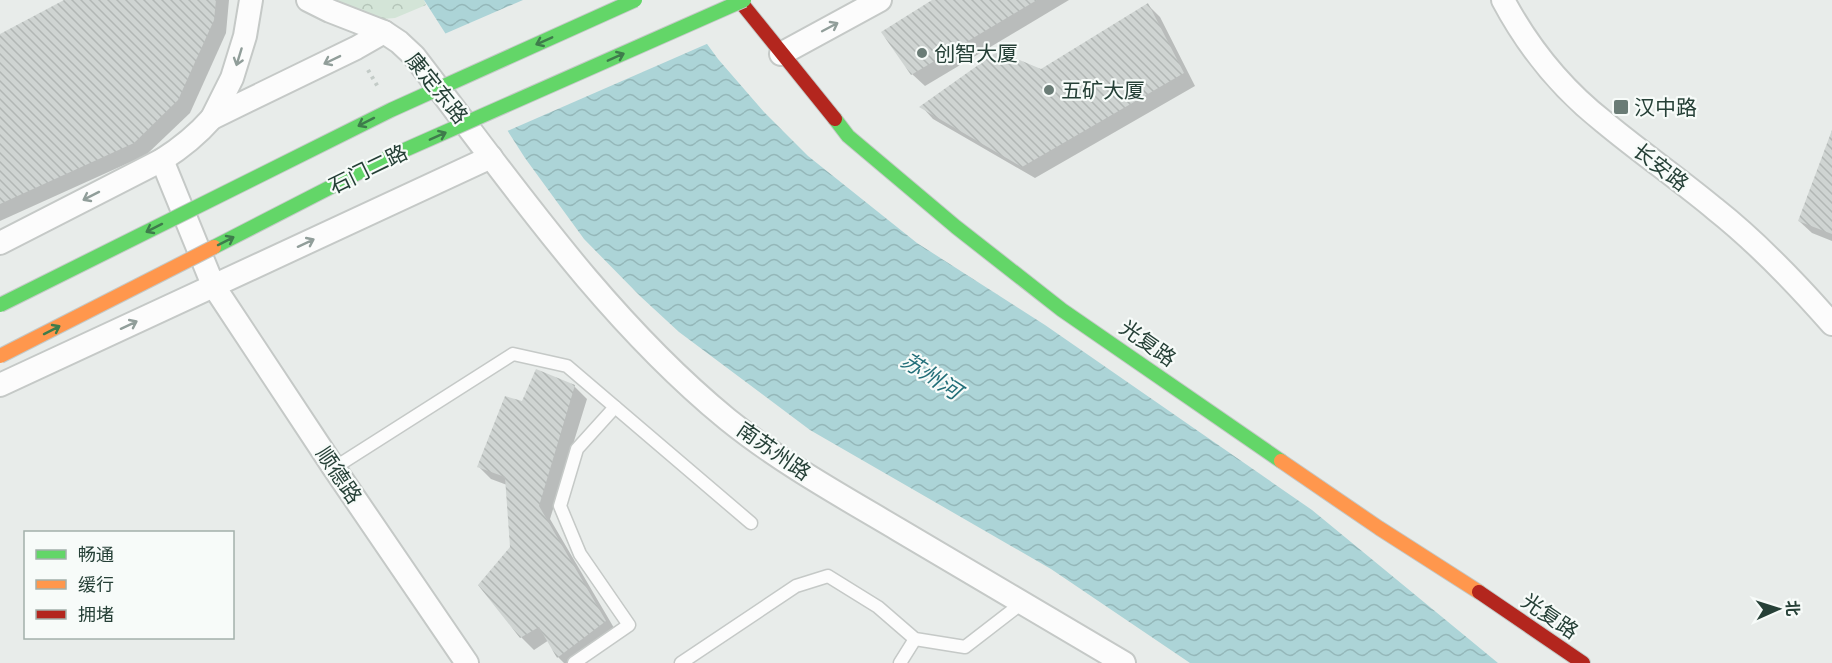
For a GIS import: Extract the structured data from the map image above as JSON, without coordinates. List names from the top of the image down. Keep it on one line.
{"streets":{"main road":["石门二路","光复路"],"street":["康定东路","长安路","南苏州路","顺德路"]},"crossings":[["康定东路","石门二路"],["康定东路","南苏州路"],["石门二路","光复路"],["石门二路","南苏州路"],["石门二路","顺德路"]],"water":["苏州河"],"places":{"other":["创智大厦","五矿大厦"],"transit":["汉中路"]},"legend":["畅通","缓行","拥堵"],"north":"right"}
